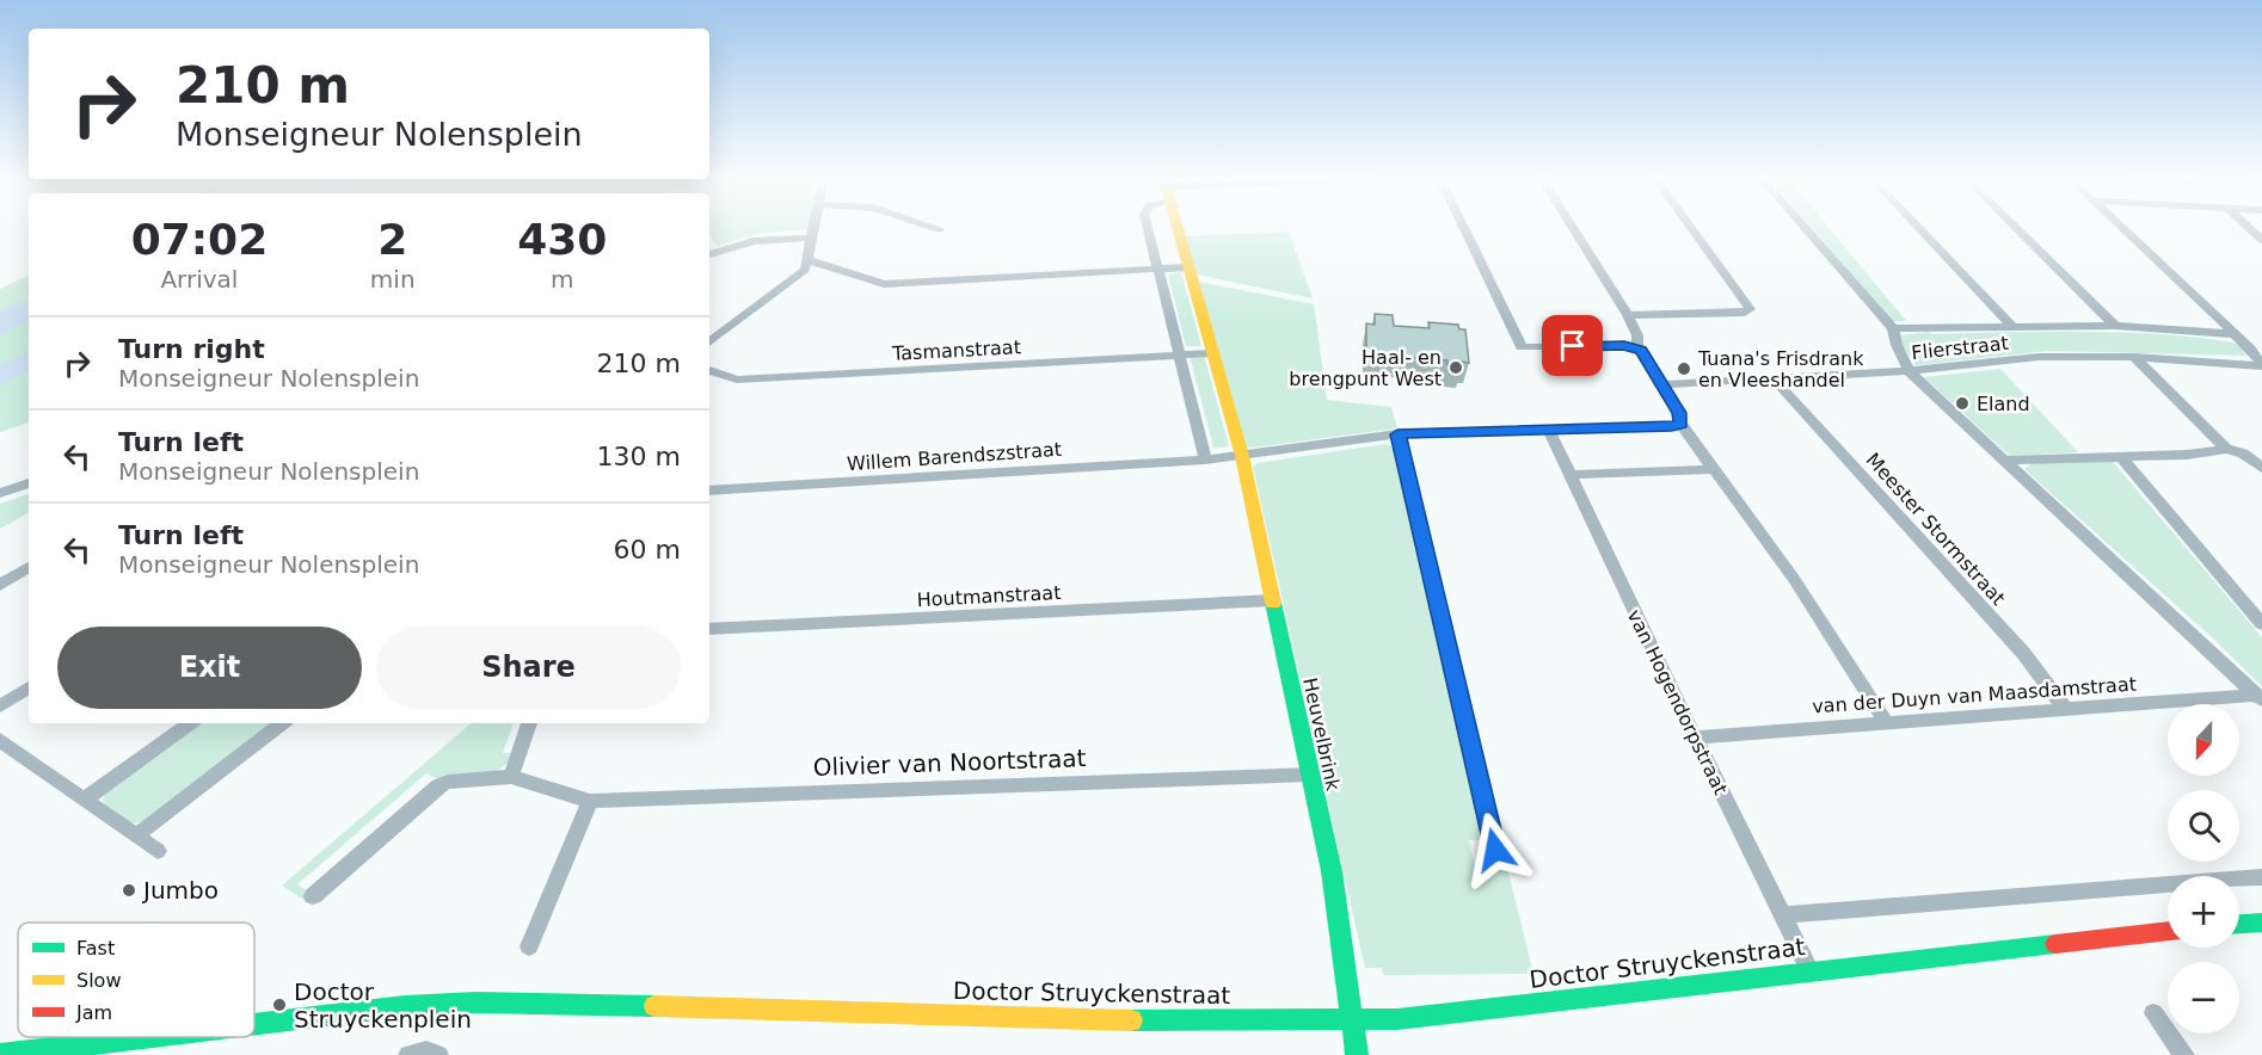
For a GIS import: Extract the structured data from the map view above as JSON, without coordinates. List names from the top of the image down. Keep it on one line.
{"streets":{"street":["Flierstraat","Tasmanstraat","Willem Barendszstraat","Meester Stormstraat","Houtmanstraat","van der Duyn van Maasdamstraat","van Hogendorpstraat","Heuvelbrink","Olivier van Noortstraat","Doctor Struyckenstraat"]},"crossings":[["Flierstraat","Meester Stormstraat"],["Tasmanstraat","Heuvelbrink"],["Meester Stormstraat","van der Duyn van Maasdamstraat"],["Houtmanstraat","Heuvelbrink"],["van der Duyn van Maasdamstraat","van Hogendorpstraat"],["van Hogendorpstraat","Doctor Struyckenstraat"],["Heuvelbrink","Olivier van Noortstraat"],["Heuvelbrink","Doctor Struyckenstraat"]],"places":["Haal- en brengpunt West","Tuana's Frisdrank en Vleeshandel","Eland","Jumbo","Doctor Struyckenplein"],"legend":["Fast","Slow","Jam"],"north":"bottom","page":{"turn":["210 m","Monseigneur Nolensplein"],"eta":["07:02","Arrival","2","min","430","m"],"list":[{"name":"Turn right","note":"Monseigneur Nolensplein","value":"210 m"},{"name":"Turn left","note":"Monseigneur Nolensplein","value":"130 m"},{"name":"Turn left","note":"Monseigneur Nolensplein","value":"60 m"}],"buttons":["Exit","Share"],"map_buttons":["+","−"]}}
